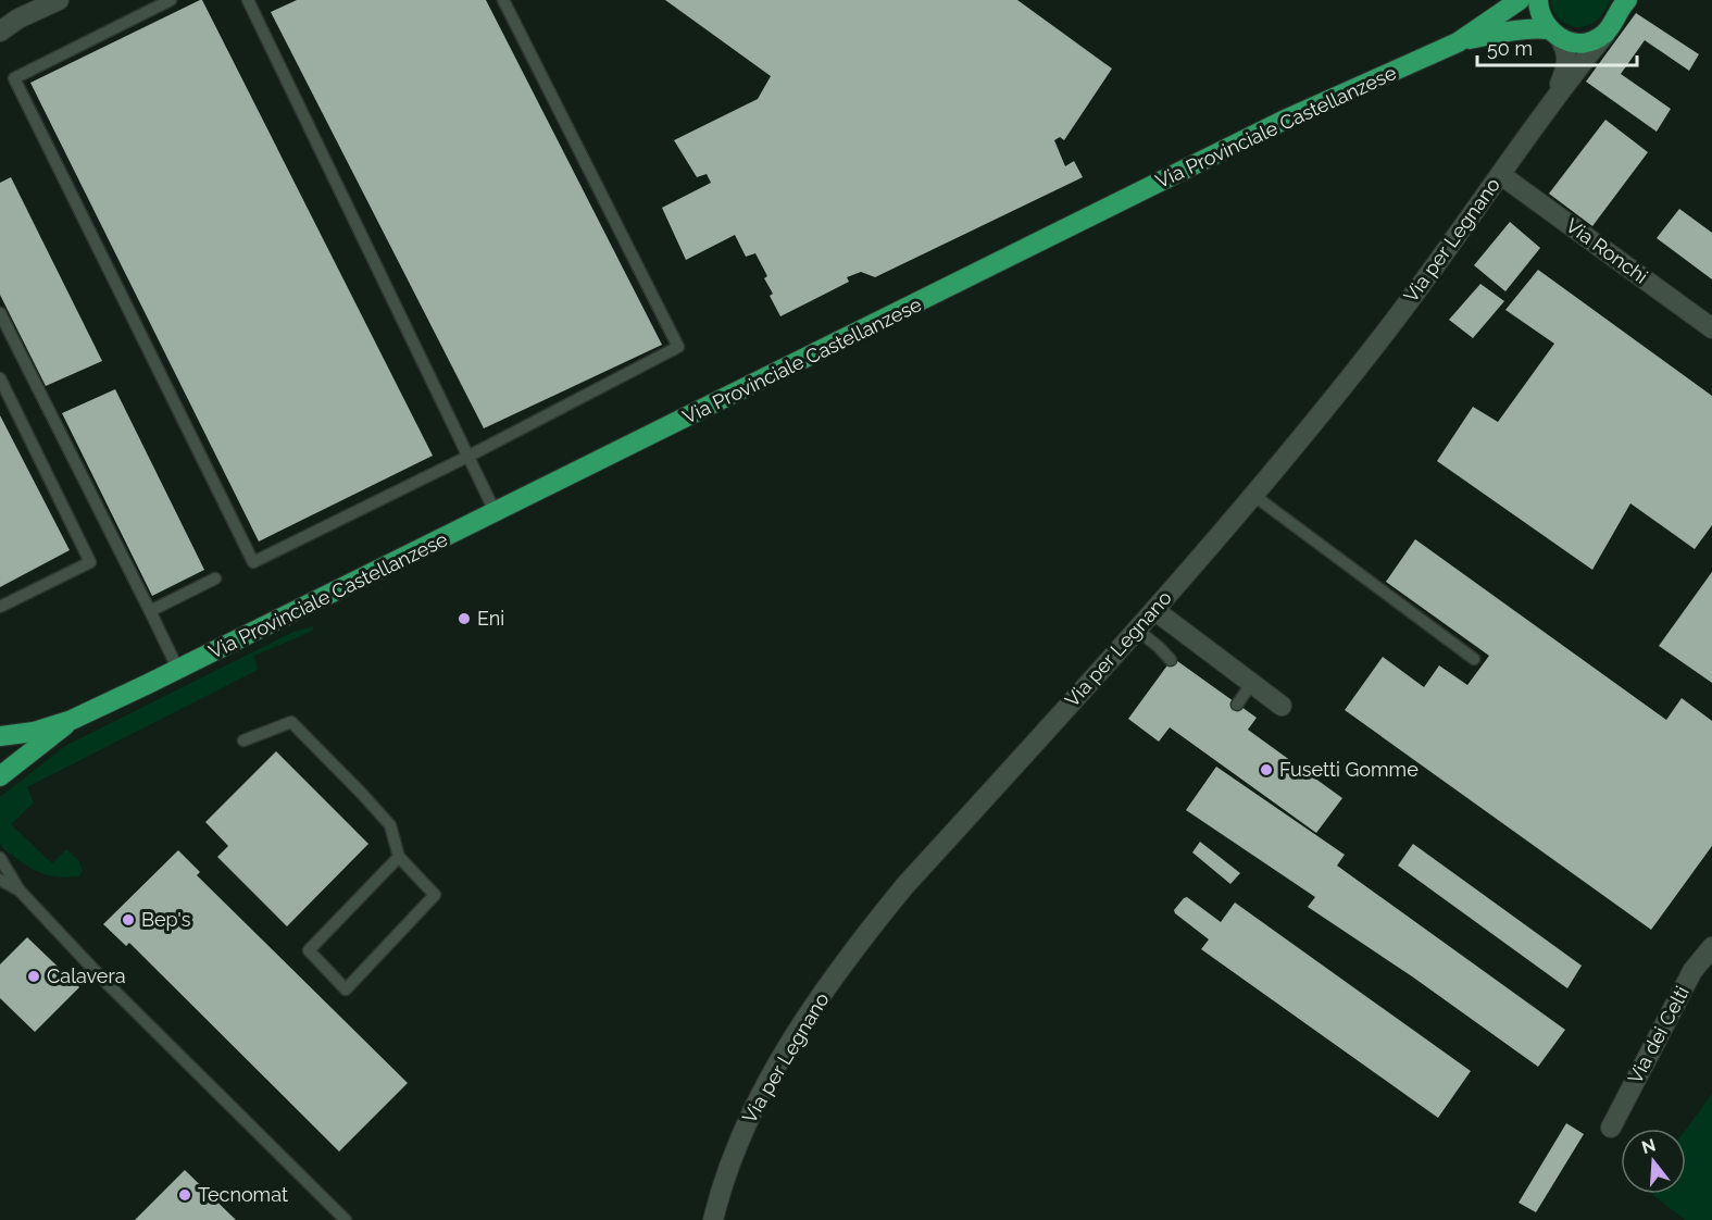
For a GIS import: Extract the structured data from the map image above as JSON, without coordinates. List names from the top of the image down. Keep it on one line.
{"streets":{"main road":["Via Provinciale Castellanzese"],"street":["Via per Legnano","Via Ronchi","Via dei Celti"]},"crossings":[["Via Provinciale Castellanzese","Via per Legnano"],["Via per Legnano","Via Ronchi"]],"places":["Eni","Fusetti Gomme","Bep's","Calavera","Tecnomat"],"scale_bar":"50 m","north":"top"}
